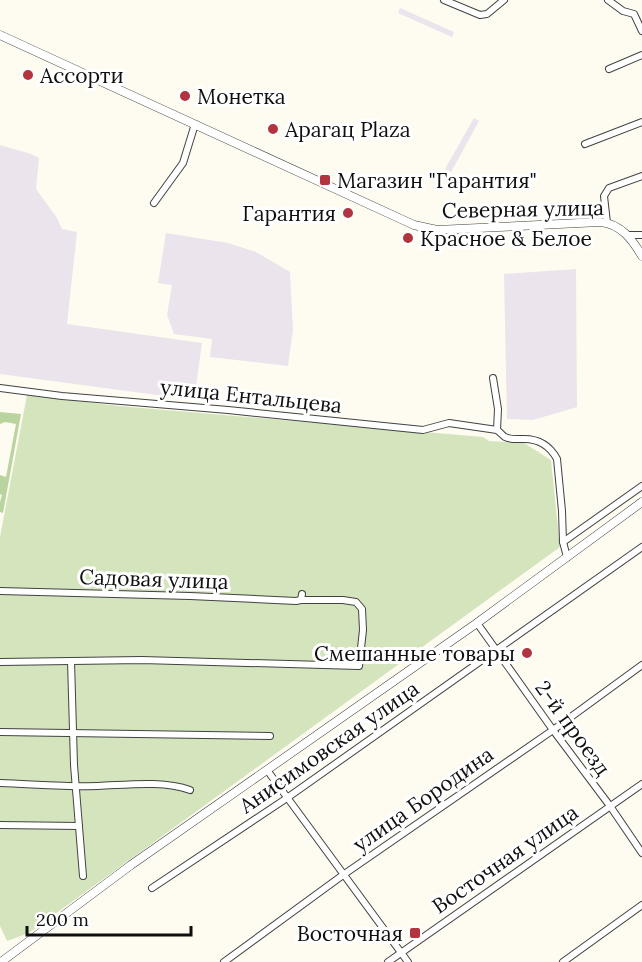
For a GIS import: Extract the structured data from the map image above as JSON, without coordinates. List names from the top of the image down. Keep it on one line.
{"streets":{"street":["Северная улица","улица Ентальцева","Садовая улица","2-й проезд","Анисимовская улица","улица Бородина","Восточная улица"]},"crossings":[["2-й проезд","Анисимовская улица"],["2-й проезд","улица Бородина"],["2-й проезд","Восточная улица"]],"places":{"other":["Ассорти","Монетка","Арагац Plaza","Гарантия","Красное & Белое","Смешанные товары"],"transit":["Магазин \"Гарантия\"","Восточная"]},"scale_bar":"200 m"}
